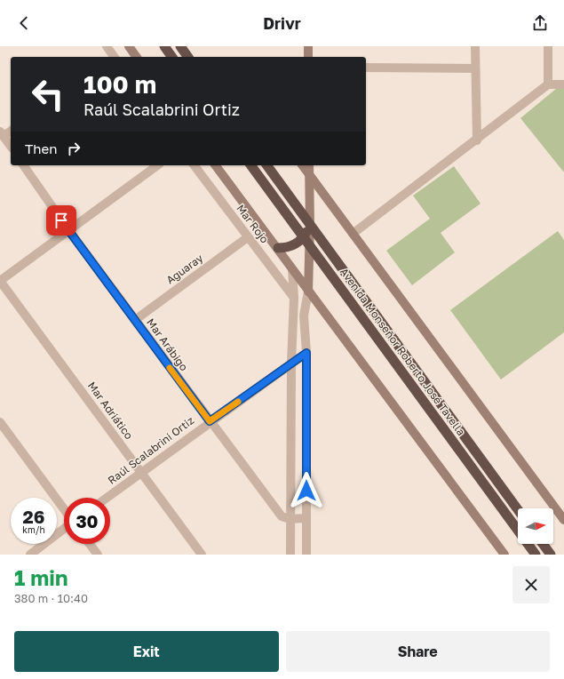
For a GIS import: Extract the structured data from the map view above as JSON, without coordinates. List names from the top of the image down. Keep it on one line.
{"streets":{"highway":["Avenida Monseñor Roberto José Tavella"],"street":["Mar Rojo","Aguaray","Mar Arábigo","Mar Adriático","Raúl Scalabrini Ortiz"]},"crossings":[["Mar Rojo","Aguaray"],["Aguaray","Mar Arábigo"],["Mar Arábigo","Raúl Scalabrini Ortiz"],["Mar Adriático","Raúl Scalabrini Ortiz"]],"north":"right","page":{"header":"Drivr","turn":["100 m","Raúl Scalabrini Ortiz"],"then":"Then","speed":"26 km/h","limit":"30","heading":["1 min","380 m · 10:40"],"buttons":["Exit","Share"]}}
